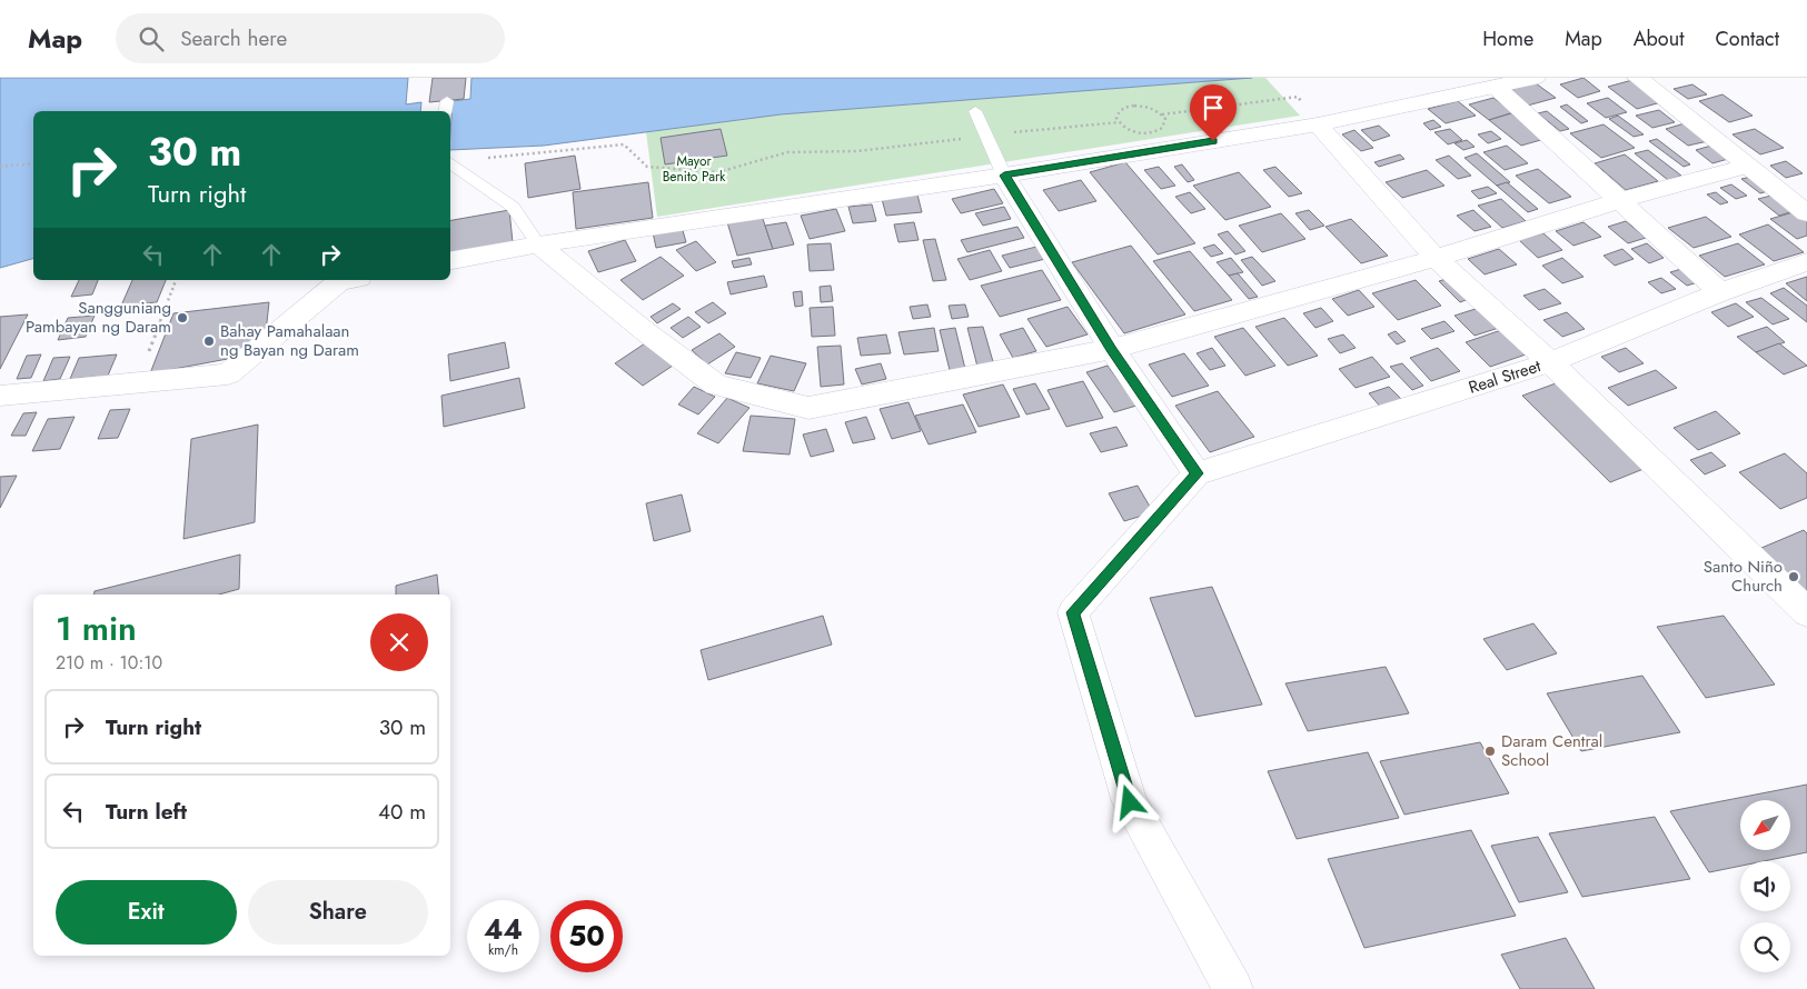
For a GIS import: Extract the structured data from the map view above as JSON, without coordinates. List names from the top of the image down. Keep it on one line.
{"streets":{"street":["Real Street"]},"parks":["Mayor Benito Park"],"places":["Sangguniang Pambayan ng Daram","Bahay Pamahalaan ng Bayan ng Daram","Santo Niño Church","Daram Central School"],"north":"bottom left","page":{"header":"Map","search":"Search here","nav":["Home","Map","About","Contact"],"turn":["30 m","Turn right"],"heading":["1 min","210 m · 10:10"],"list":[{"name":"Turn right","value":"30 m"},{"name":"Turn left","value":"40 m"}],"buttons":["Exit","Share"],"speed":"44 km/h","limit":"50"}}
